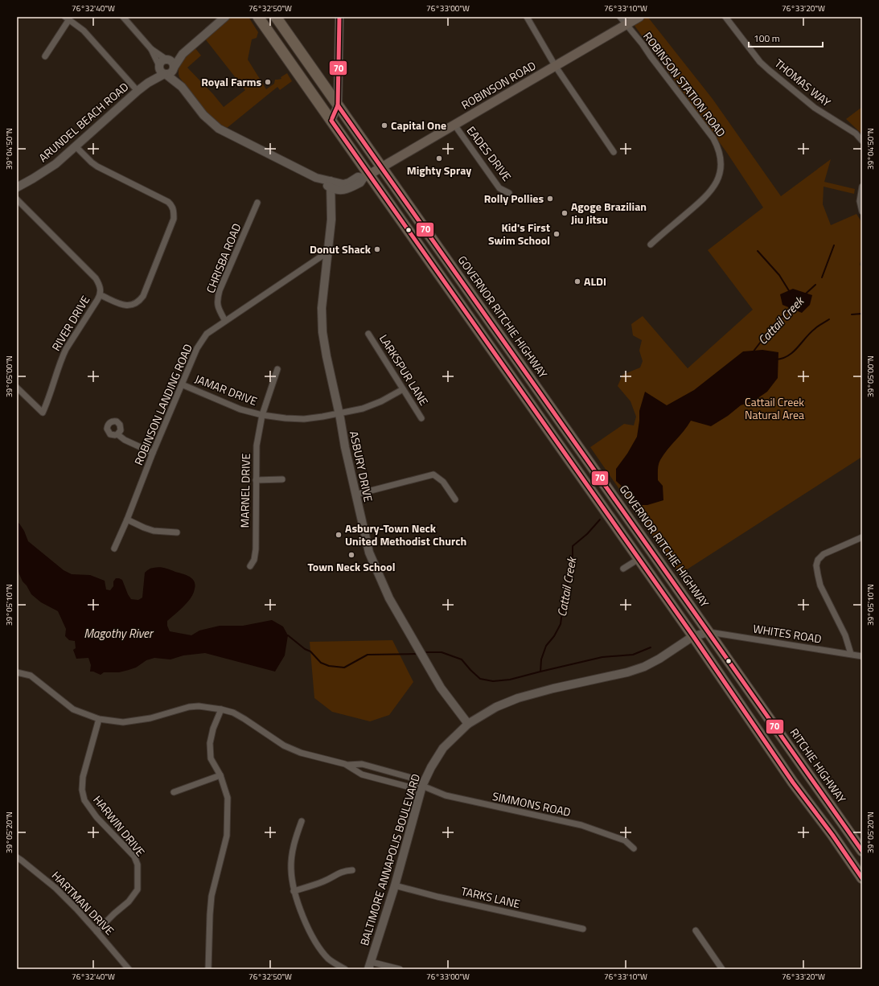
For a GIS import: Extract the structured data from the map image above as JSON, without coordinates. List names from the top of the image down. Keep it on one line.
{"streets":{"highway":["GOVERNOR RITCHIE HIGHWAY","RITCHIE HIGHWAY"],"main road":["ROBINSON ROAD"],"street":["THOMAS WAY","ROBINSON STATION ROAD","ARUNDEL BEACH ROAD","EADES DRIVE","CHRISBA ROAD","RIVER DRIVE","LARKSPUR LANE","JAMAR DRIVE","ROBINSON LANDING ROAD","ASBURY DRIVE","MARNEL DRIVE","WHITES ROAD","SIMMONS ROAD","HARWIN DRIVE","BALTIMORE ANNAPOLIS BOULEVARD","TARKS LANE","HARTMAN DRIVE"]},"crossings":[["ROBINSON STATION ROAD","ROBINSON ROAD"],["ROBINSON ROAD","EADES DRIVE"],["ROBINSON ROAD","GOVERNOR RITCHIE HIGHWAY"],["CHRISBA ROAD","ROBINSON LANDING ROAD"],["GOVERNOR RITCHIE HIGHWAY","WHITES ROAD"],["GOVERNOR RITCHIE HIGHWAY","RITCHIE HIGHWAY"],["GOVERNOR RITCHIE HIGHWAY","BALTIMORE ANNAPOLIS BOULEVARD"],["LARKSPUR LANE","JAMAR DRIVE"],["JAMAR DRIVE","ROBINSON LANDING ROAD"],["JAMAR DRIVE","ASBURY DRIVE"],["JAMAR DRIVE","MARNEL DRIVE"],["ROBINSON LANDING ROAD","ASBURY DRIVE"],["ASBURY DRIVE","BALTIMORE ANNAPOLIS BOULEVARD"],["WHITES ROAD","RITCHIE HIGHWAY"],["WHITES ROAD","BALTIMORE ANNAPOLIS BOULEVARD"],["RITCHIE HIGHWAY","BALTIMORE ANNAPOLIS BOULEVARD"],["SIMMONS ROAD","BALTIMORE ANNAPOLIS BOULEVARD"],["HARWIN DRIVE","HARTMAN DRIVE"],["BALTIMORE ANNAPOLIS BOULEVARD","TARKS LANE"]],"water":["Cattail Creek","Magothy River"],"parks":["Cattail Creek Natural Area"],"places":["Royal Farms","Capital One","Mighty Spray","Rolly Pollies","Agoge Brazilian Jiu Jitsu","Kid's First Swim School","Donut Shack","ALDI","Asbury-Town Neck United Methodist Church","Town Neck School"],"lines":["transit line 70"],"scale_bar":"100 m","coordinates":["76°32'40\"W","76°32'50\"W","76°33'00\"W","76°33'10\"W","76°33'20\"W","39°04'50\"N","39°05'00\"N","39°05'10\"N","39°05'20\"N"]}
